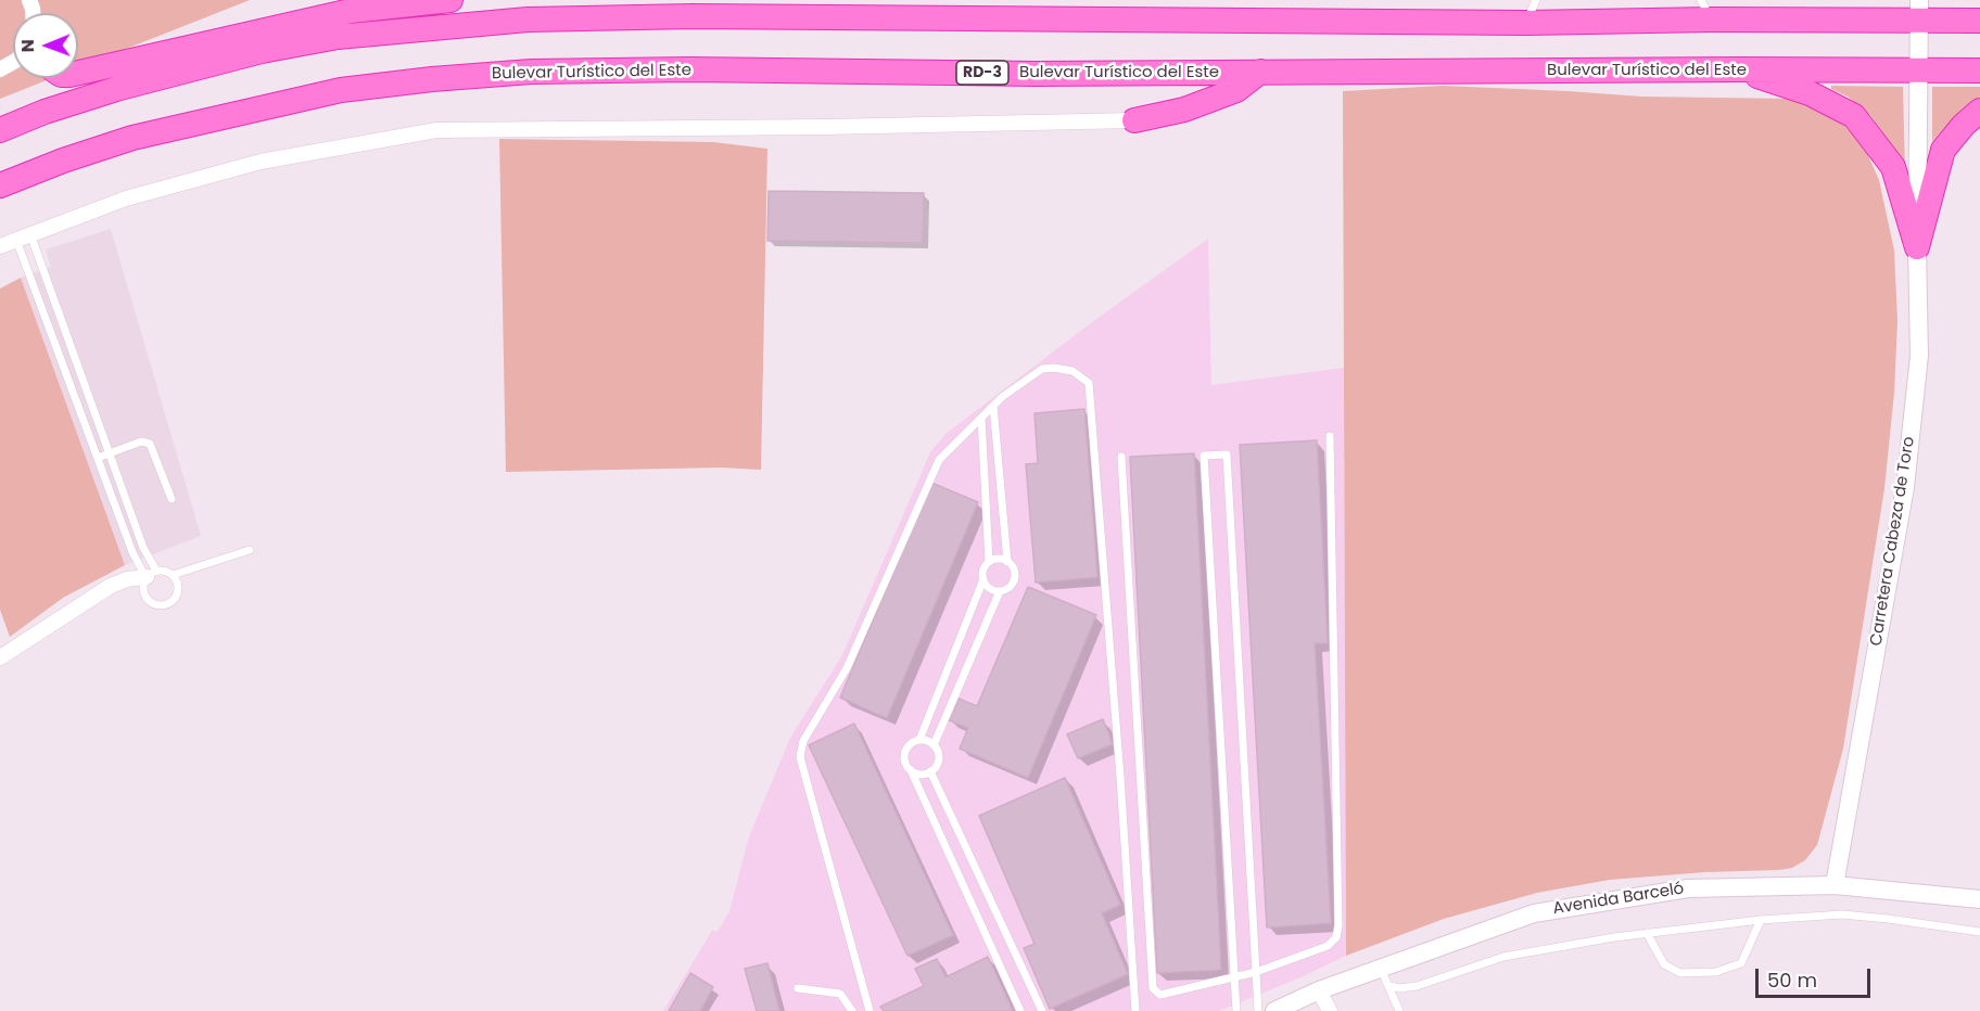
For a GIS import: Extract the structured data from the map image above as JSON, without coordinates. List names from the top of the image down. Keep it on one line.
{"streets":{"highway":["Bulevar Turístico del Este","RD-3"],"street":["Carretera Cabeza de Toro","Avenida Barceló"]},"crossings":[["Bulevar Turístico del Este","Carretera Cabeza de Toro"],["Carretera Cabeza de Toro","Avenida Barceló"]],"scale_bar":"50 m","north":"left"}
